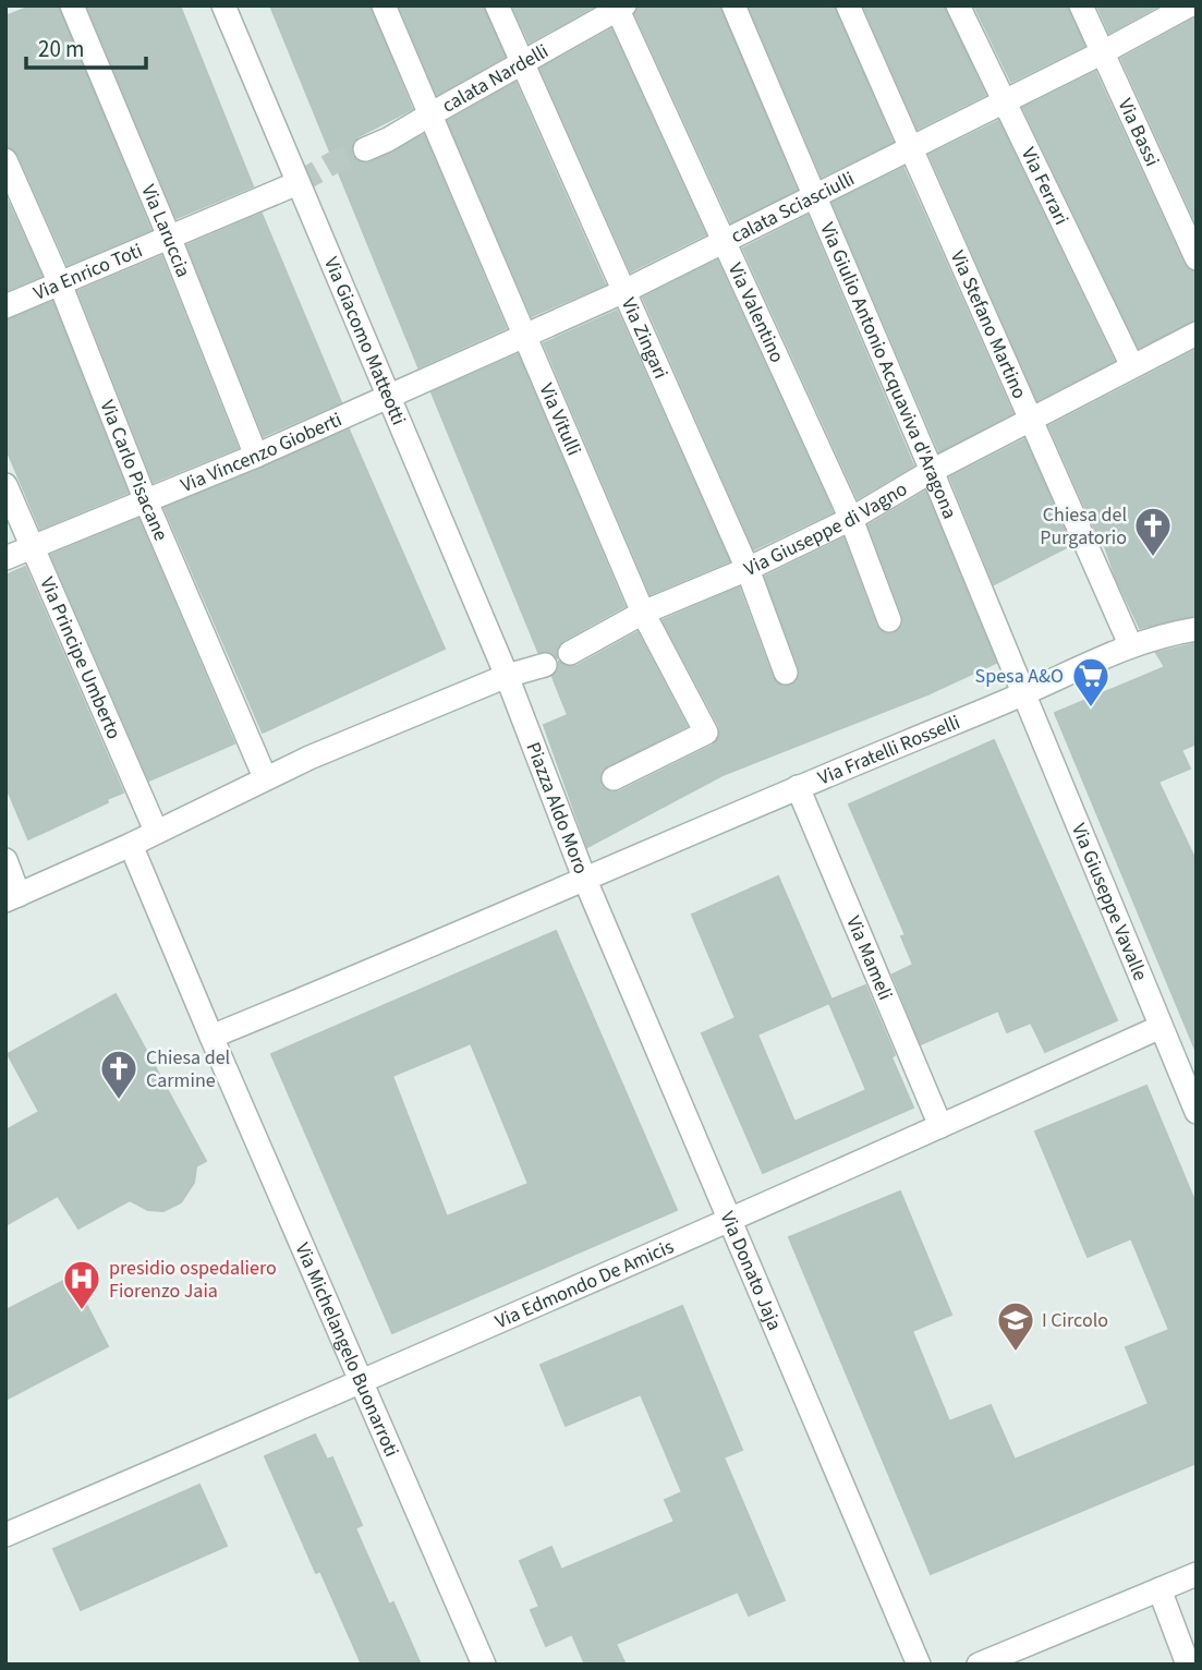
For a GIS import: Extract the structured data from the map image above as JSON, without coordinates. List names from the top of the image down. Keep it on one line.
{"streets":{"street":["calata Nardelli","Via Bassi","Via Ferrari","calata Sciasciulli","Via Laruccia","Via Enrico Toti","Via Valentino","Via Stefano Martino","Via Zingari","Via Giacomo Matteotti","Via Giulio Antonio Acquaviva d'Aragona","Via Vitulli","Via Vincenzo Gioberti","Via Carlo Pisacane","Via Giuseppe di Vagno","Via Principe Umberto","Via Fratelli Rosselli","Piazza Aldo Moro","Via Giuseppe Vavalle","Via Mameli","Via Donato Jaja","Via Edmondo De Amicis","Via Michelangelo Buonarroti"]},"crossings":[["calata Nardelli","Via Valentino"],["calata Nardelli","Via Zingari"],["calata Nardelli","Via Vitulli"],["Via Bassi","calata Sciasciulli"],["Via Ferrari","calata Sciasciulli"],["Via Ferrari","Via Giuseppe di Vagno"],["calata Sciasciulli","Via Valentino"],["calata Sciasciulli","Via Stefano Martino"],["calata Sciasciulli","Via Zingari"],["calata Sciasciulli","Via Giacomo Matteotti"],["calata Sciasciulli","Via Giulio Antonio Acquaviva d'Aragona"],["calata Sciasciulli","Via Vitulli"],["calata Sciasciulli","Via Vincenzo Gioberti"],["Via Laruccia","Via Enrico Toti"],["Via Laruccia","Via Vincenzo Gioberti"],["Via Enrico Toti","Via Giacomo Matteotti"],["Via Enrico Toti","Via Carlo Pisacane"],["Via Valentino","Via Giuseppe di Vagno"],["Via Stefano Martino","Via Giuseppe di Vagno"],["Via Stefano Martino","Via Fratelli Rosselli"],["Via Zingari","Via Giuseppe di Vagno"],["Via Giacomo Matteotti","Via Vincenzo Gioberti"],["Via Giacomo Matteotti","Piazza Aldo Moro"],["Via Giulio Antonio Acquaviva d'Aragona","Via Giuseppe di Vagno"],["Via Giulio Antonio Acquaviva d'Aragona","Via Fratelli Rosselli"],["Via Giulio Antonio Acquaviva d'Aragona","Via Giuseppe Vavalle"],["Via Vitulli","Via Giuseppe di Vagno"],["Via Vincenzo Gioberti","Via Carlo Pisacane"],["Via Vincenzo Gioberti","Via Principe Umberto"],["Via Fratelli Rosselli","Piazza Aldo Moro"],["Via Fratelli Rosselli","Via Giuseppe Vavalle"],["Via Fratelli Rosselli","Via Mameli"],["Via Fratelli Rosselli","Via Donato Jaja"],["Piazza Aldo Moro","Via Donato Jaja"],["Piazza Aldo Moro","Via Michelangelo Buonarroti"],["Via Giuseppe Vavalle","Via Edmondo De Amicis"],["Via Mameli","Via Edmondo De Amicis"],["Via Donato Jaja","Via Edmondo De Amicis"],["Via Edmondo De Amicis","Via Michelangelo Buonarroti"]],"places":{"church":["Chiesa del Purgatorio","Chiesa del Carmine"],"supermarket":["Spesa A&O"],"hospital":["presidio ospedaliero Fiorenzo Jaia"],"school or university":["I Circolo"]},"scale_bar":"20 m"}
